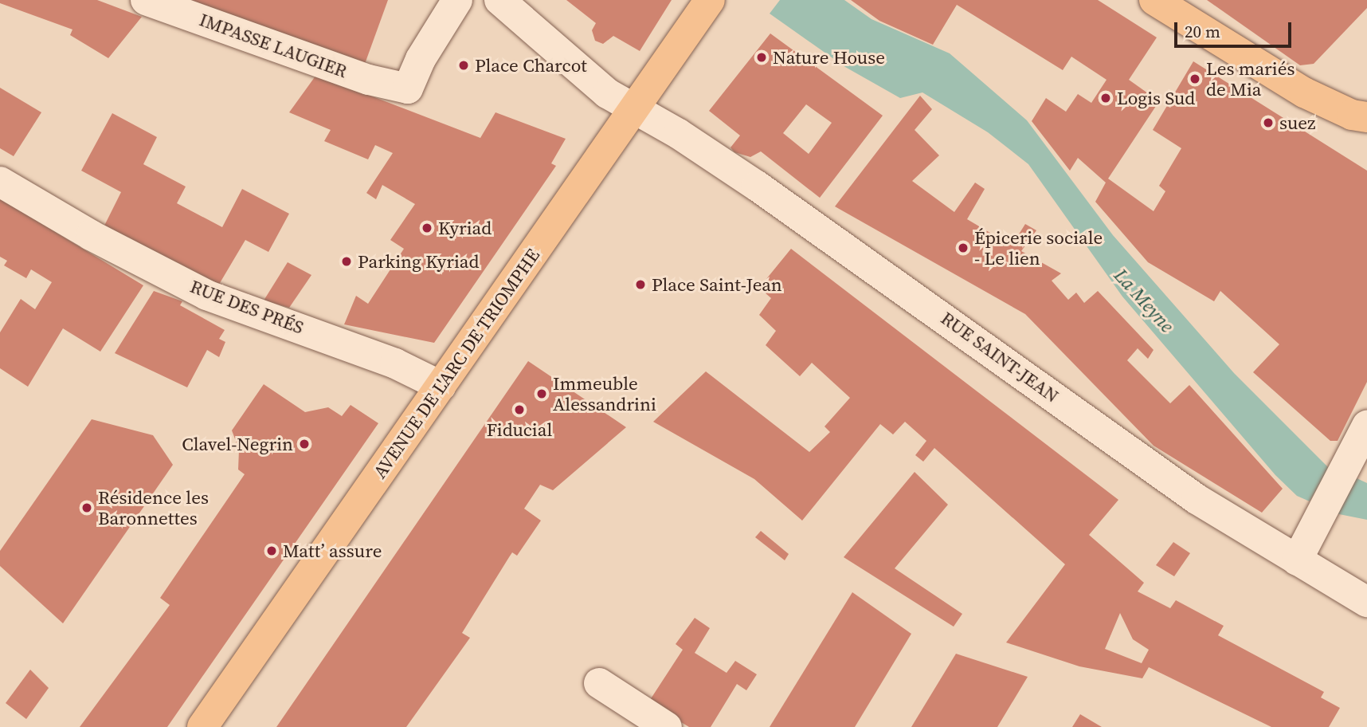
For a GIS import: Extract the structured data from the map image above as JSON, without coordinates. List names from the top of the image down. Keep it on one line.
{"streets":{"main road":["AVENUE DE L'ARC DE TRIOMPHE"],"street":["IMPASSE LAUGIER","RUE DES PRÉS","RUE SAINT-JEAN"]},"crossings":[["RUE DES PRÉS","AVENUE DE L'ARC DE TRIOMPHE"],["RUE SAINT-JEAN","AVENUE DE L'ARC DE TRIOMPHE"]],"water":["La Meyne"],"places":["Nature House","Place Charcot","Les mariés de Mia","Logis Sud","suez","Kyriad","Épicerie sociale - Le lien","Parking Kyriad","Place Saint-Jean","Immeuble Alessandrini","Fiducial","Clavel-Negrin","Résidence les Baronnettes","Matt’ assure"],"scale_bar":"20 m"}
